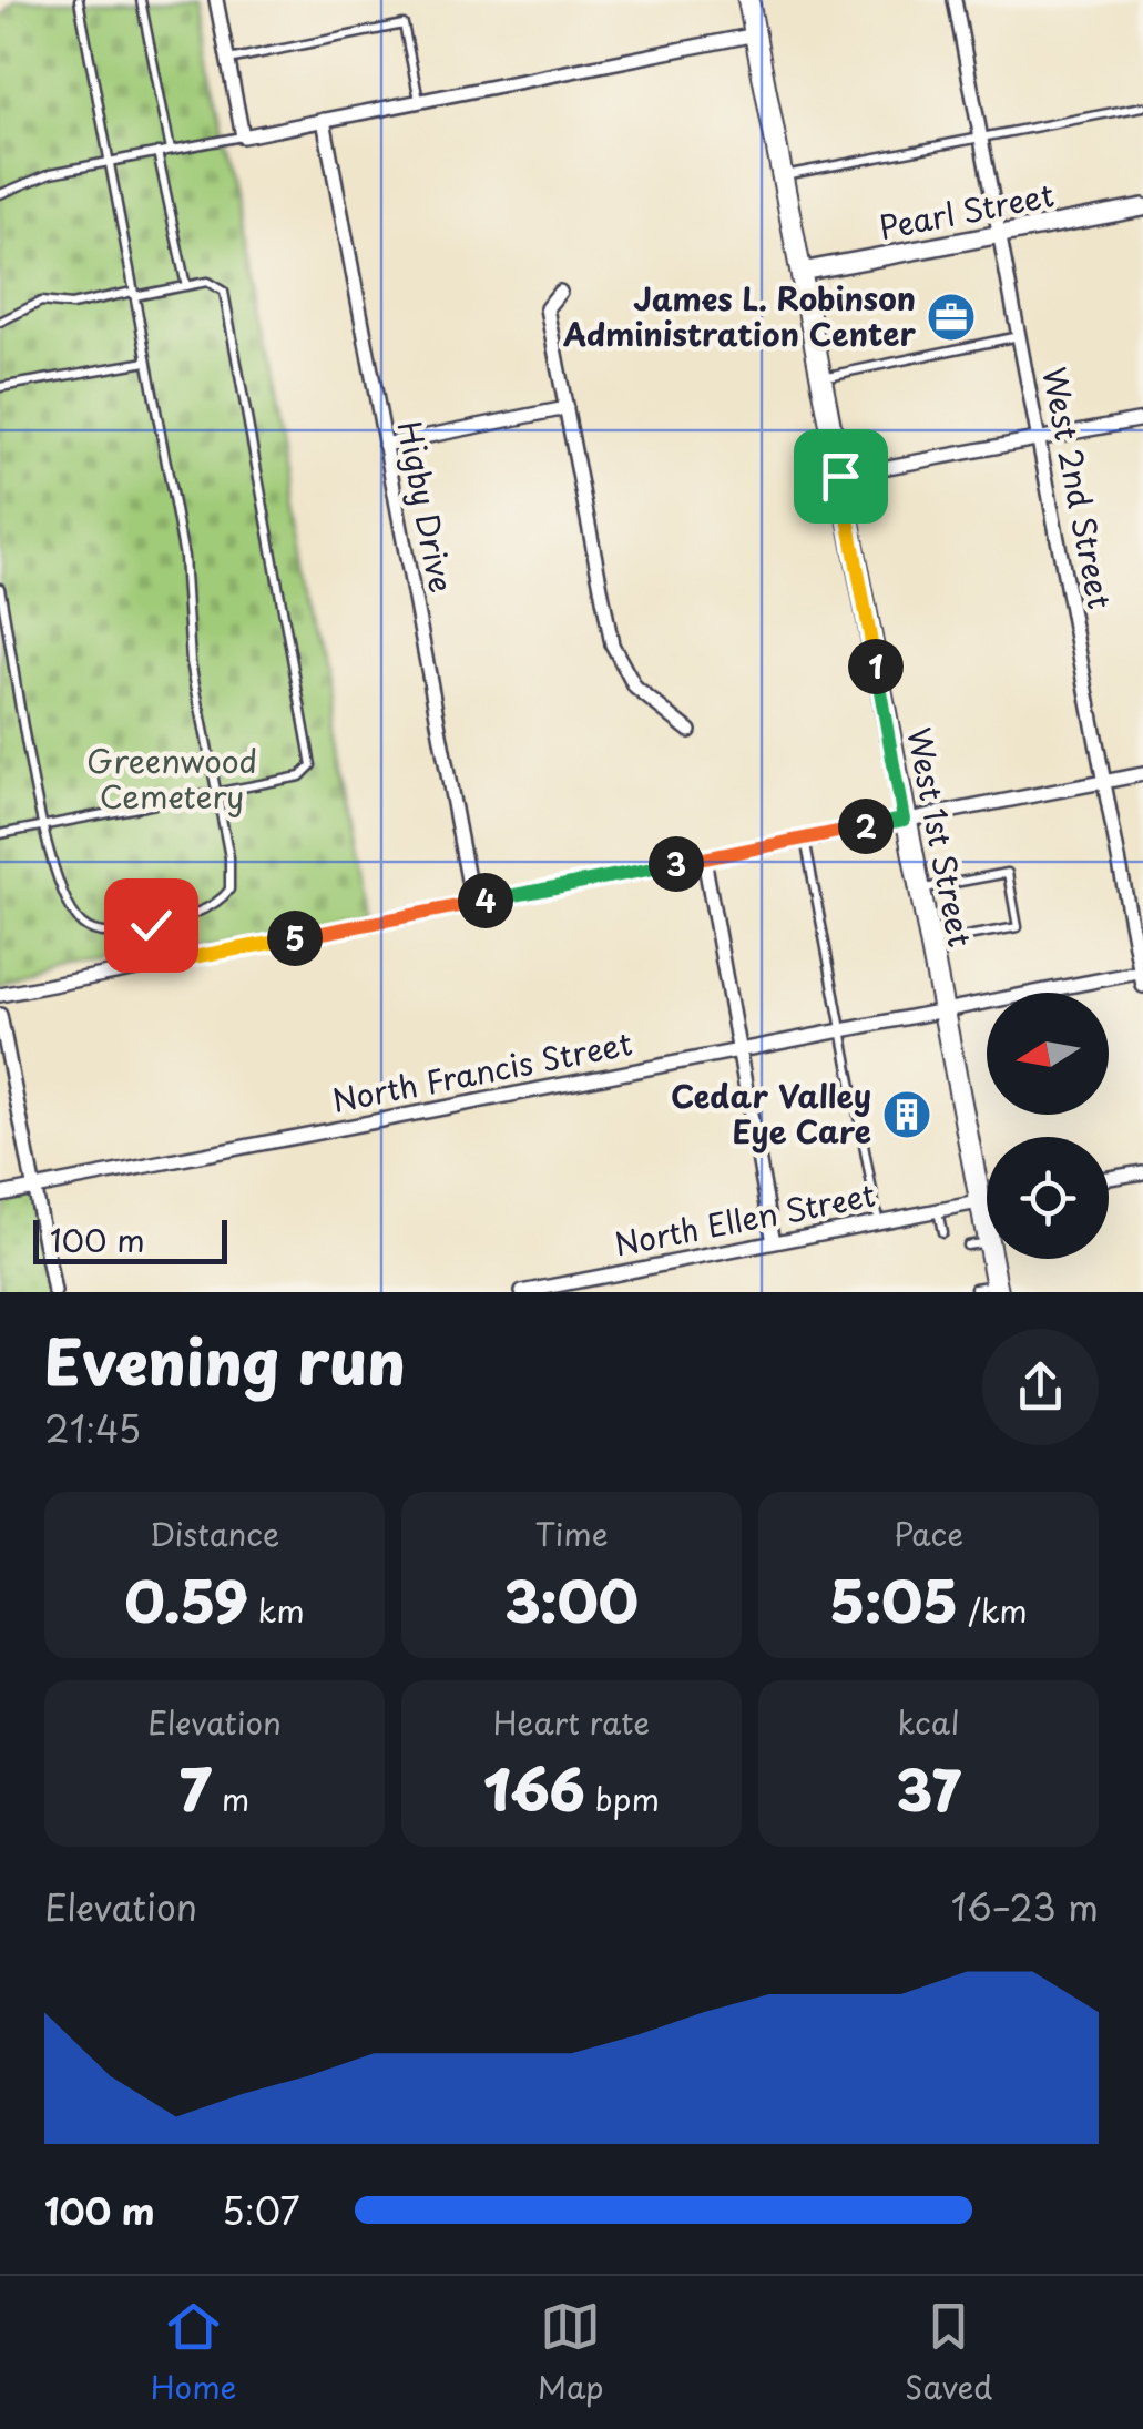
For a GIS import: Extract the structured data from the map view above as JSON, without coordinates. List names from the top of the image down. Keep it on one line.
{"streets":{"main road":["West 1st Street"],"street":["Pearl Street","West 2nd Street","Higby Drive","North Francis Street","North Ellen Street"]},"crossings":[["Pearl Street","West 2nd Street"],["Pearl Street","West 1st Street"],["West 2nd Street","North Francis Street"],["West 1st Street","North Francis Street"],["West 1st Street","North Ellen Street"]],"parks":["Greenwood Cemetery"],"places":{"office":["James L. Robinson Administration Center"],"building":["Cedar Valley Eye Care"]},"scale_bar":"100 m","north":"left","page":{"pins":["1","2","3","4","5"],"scale":"100 m","heading":["Evening run","21:45"],"stats":[["Distance","0.59 km"],["Time","3:00"],["Pace","5:05 /km"],["Elevation","7 m"],["Heart rate","166 bpm"],["kcal","37"]],"chart":["Elevation","16–23 m"],"list":[{"name":"100 m","note":"5:07"}],"tabs":["Home","Map","Saved"]}}
